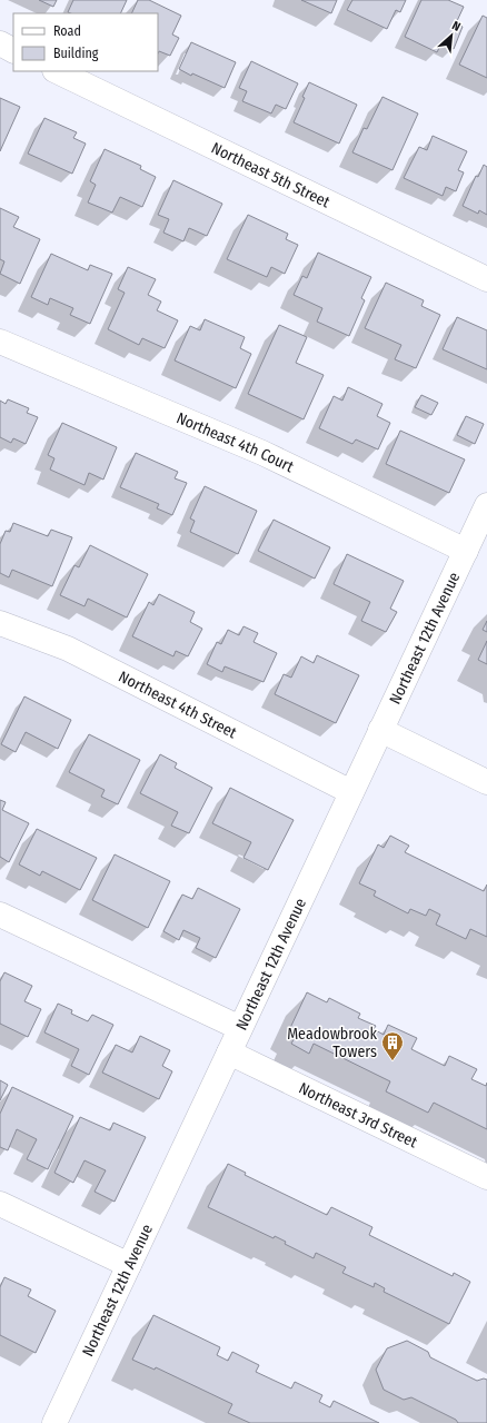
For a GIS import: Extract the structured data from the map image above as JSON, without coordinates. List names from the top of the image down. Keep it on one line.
{"streets":{"street":["Northeast 5th Street","Northeast 4th Court","Northeast 12th Avenue","Northeast 4th Street","Northeast 3rd Street"]},"crossings":[["Northeast 4th Court","Northeast 12th Avenue"],["Northeast 12th Avenue","Northeast 4th Street"],["Northeast 12th Avenue","Northeast 3rd Street"]],"places":{"building":["Meadowbrook Towers"]},"legend":["Road","Building"],"north":"top right"}
